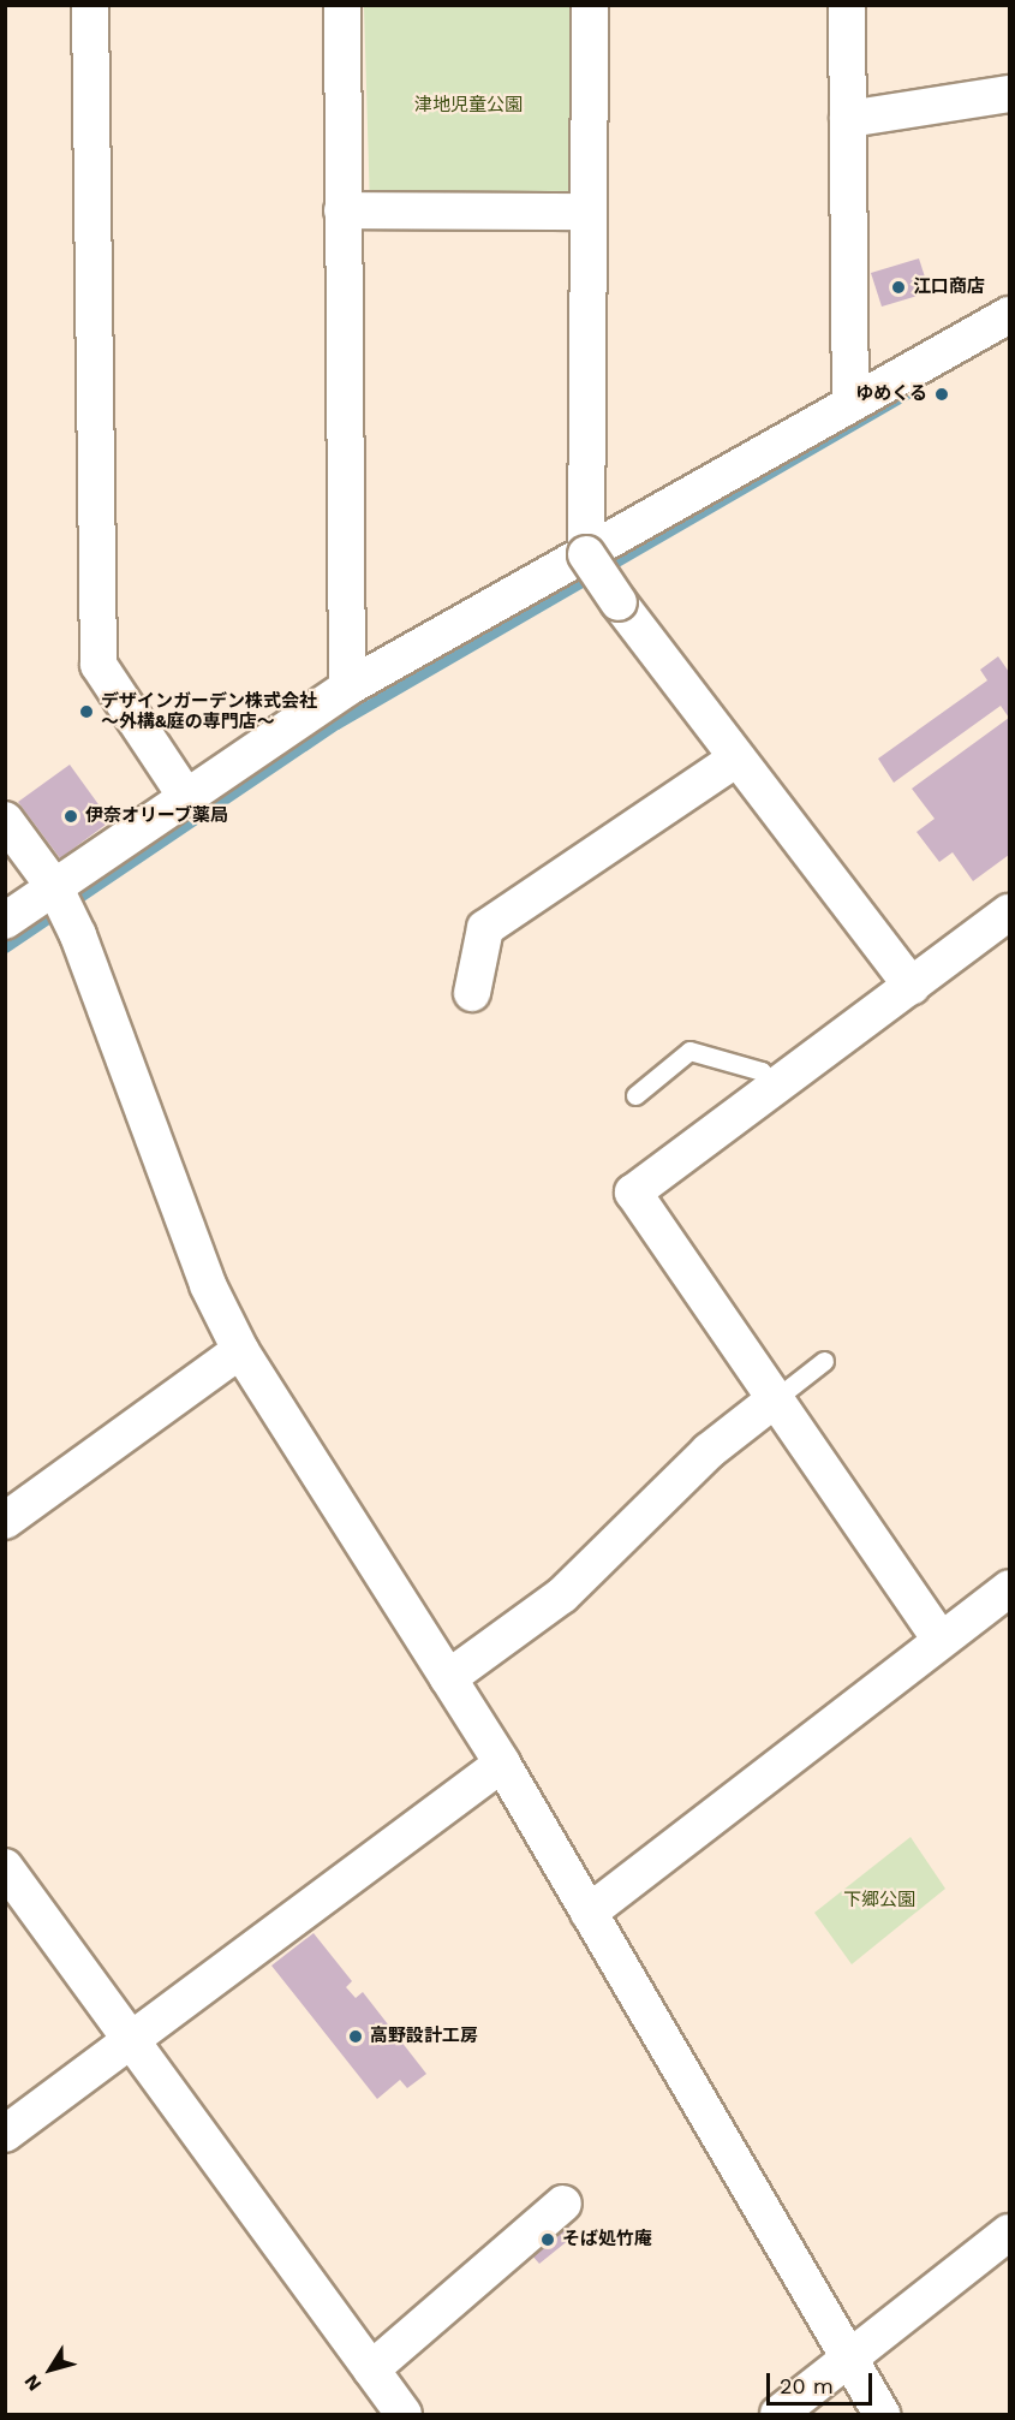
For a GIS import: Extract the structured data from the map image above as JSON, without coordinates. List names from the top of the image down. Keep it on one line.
{"parks":["津地児童公園","下郷公園"],"places":["江口商店","ゆめくる","デザインガーデン株式会社 ～外構&庭の専門店～","伊奈オリーブ薬局","高野設計工房","そば処竹庵"],"scale_bar":"20 m","north":"bottom left"}
